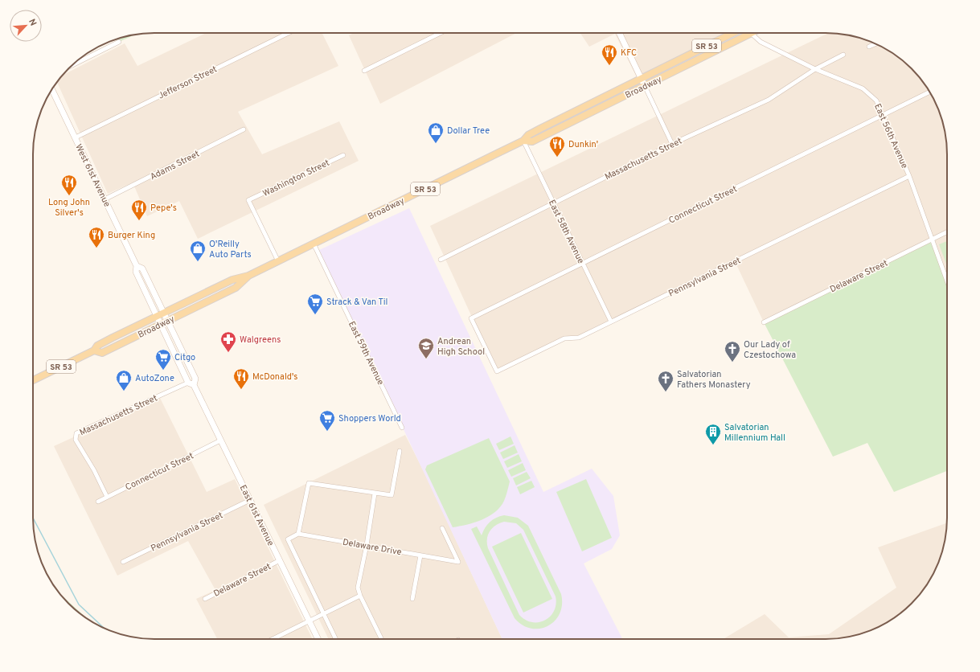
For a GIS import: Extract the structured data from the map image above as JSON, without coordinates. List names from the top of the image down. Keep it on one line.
{"streets":{"main road":["SR 53","Broadway","West 61st Avenue","East 61st Avenue"],"street":["Jefferson Street","East 56th Avenue","Massachusetts Street","Adams Street","Washington Street","Connecticut Street","East 58th Avenue","Delaware Street","Pennsylvania Street","East 59th Avenue","Delaware Drive"]},"crossings":[["Jefferson Street","West 61st Avenue"],["Broadway","East 56th Avenue"],["Broadway","West 61st Avenue"],["Broadway","Washington Street"],["Broadway","East 58th Avenue"],["Broadway","East 59th Avenue"],["Broadway","East 61st Avenue"],["East 56th Avenue","Massachusetts Street"],["East 56th Avenue","Connecticut Street"],["East 56th Avenue","Delaware Street"],["East 56th Avenue","Pennsylvania Street"],["Massachusetts Street","Connecticut Street"],["Massachusetts Street","East 58th Avenue"],["Massachusetts Street","East 61st Avenue"],["Adams Street","West 61st Avenue"],["West 61st Avenue","East 61st Avenue"],["Connecticut Street","East 58th Avenue"],["Connecticut Street","Pennsylvania Street"],["Connecticut Street","East 61st Avenue"],["East 58th Avenue","Pennsylvania Street"],["Delaware Street","East 61st Avenue"],["Pennsylvania Street","East 61st Avenue"]],"places":{"restaurant":["KFC","Dunkin'","Long John Silver's","Pepe's","Burger King","McDonald's"],"shop":["Dollar Tree","O'Reilly Auto Parts","AutoZone"],"supermarket":["Strack & Van Til","Citgo","Shoppers World"],"pharmacy":["Walgreens"],"school or university":["Andrean High School"],"church":["Our Lady of Czestochowa","Salvatorian Fathers Monastery"],"building":["Salvatorian Millennium Hall"]},"north":"top right"}
